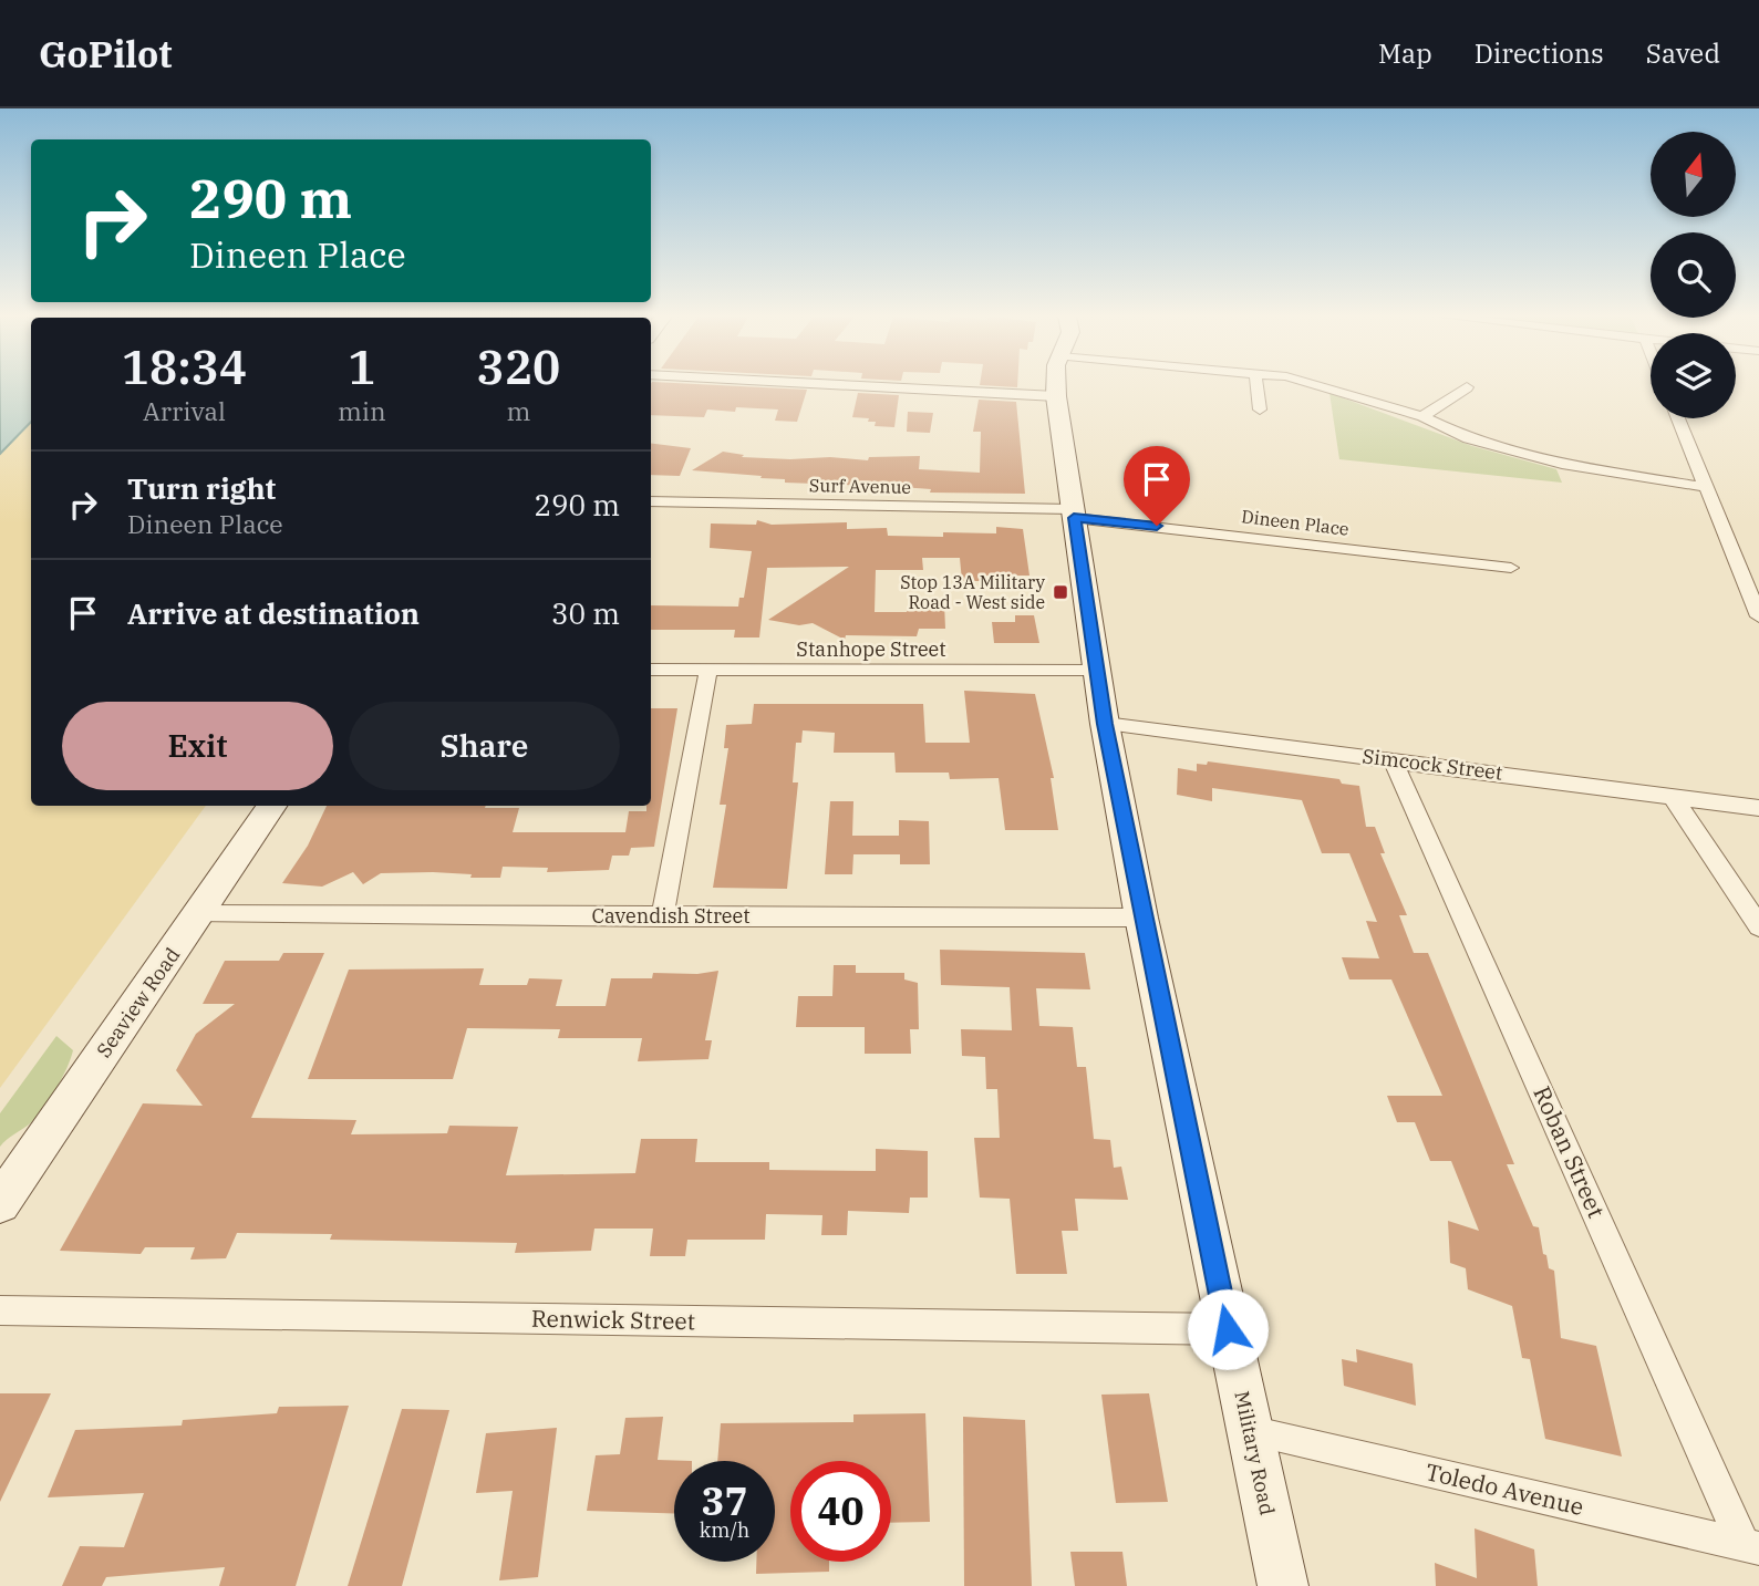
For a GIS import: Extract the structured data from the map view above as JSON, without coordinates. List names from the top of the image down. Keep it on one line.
{"streets":{"street":["Surf Avenue","Dineen Place","Stanhope Street","Simcock Street","Cavendish Street","Seaview Road","Roban Street","Renwick Street","Military Road","Toledo Avenue"]},"crossings":[["Surf Avenue","Dineen Place"],["Surf Avenue","Military Road"],["Dineen Place","Military Road"],["Stanhope Street","Military Road"],["Simcock Street","Roban Street"],["Simcock Street","Military Road"],["Cavendish Street","Seaview Road"],["Cavendish Street","Military Road"],["Roban Street","Toledo Avenue"],["Renwick Street","Military Road"],["Military Road","Toledo Avenue"]],"places":{"transit":["Stop 13A Military Road - West side"]},"north":"top","page":{"header":"GoPilot","nav":["Map","Directions","Saved"],"turn":["290 m","Dineen Place"],"eta":["18:34","Arrival","1","min","320","m"],"list":[{"name":"Turn right","note":"Dineen Place","value":"290 m"},{"name":"Arrive at destination","value":"30 m"}],"buttons":["Exit","Share"],"speed":"37 km/h","limit":"40"}}
